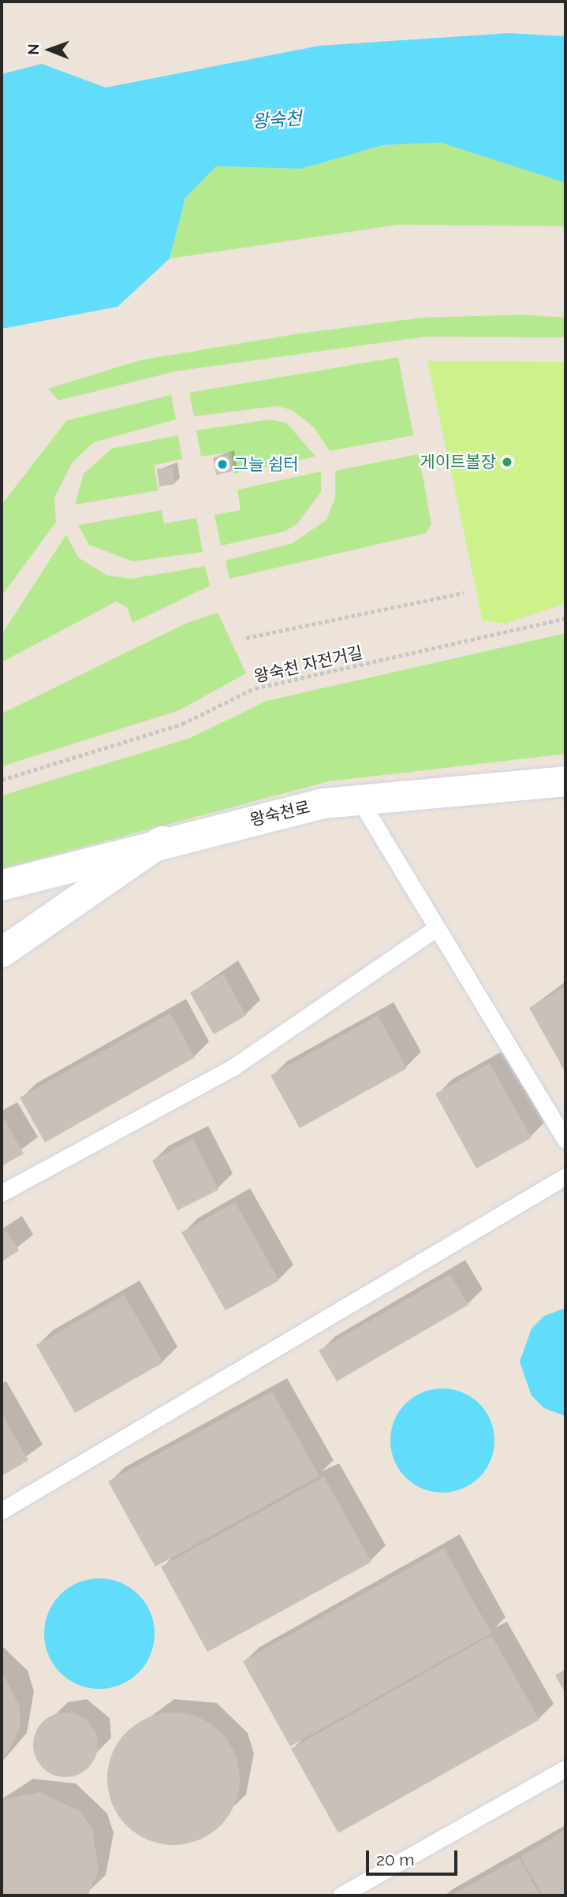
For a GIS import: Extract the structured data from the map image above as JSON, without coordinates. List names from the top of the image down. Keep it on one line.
{"streets":{"street":["왕숙천로"],"path":["왕숙천 자전거길"]},"water":["왕숙천"],"places":["게이트볼장","그늘 쉼터"],"scale_bar":"20 m","north":"left"}
